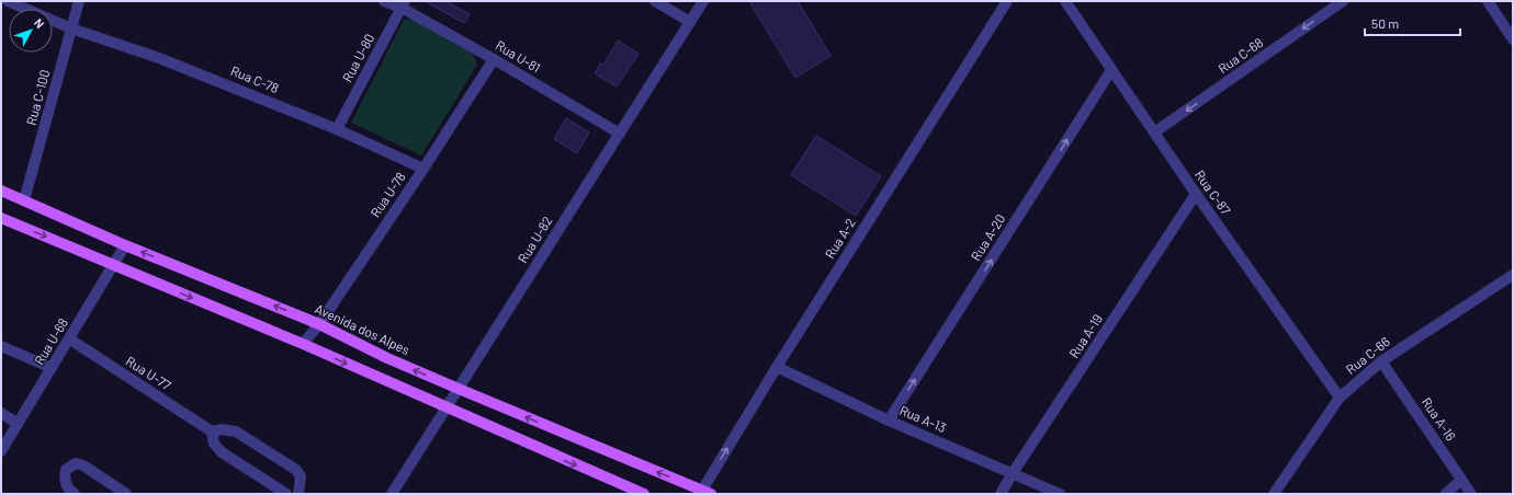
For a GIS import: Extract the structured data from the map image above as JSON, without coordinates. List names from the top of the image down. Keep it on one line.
{"streets":{"main road":["Avenida dos Alpes"],"street":["Rua C-68","Rua U-81","Rua U-80","Rua C-78","Rua C-100","Rua C-87","Rua U-78","Rua A-20","Rua A-2","Rua U-82","Rua A-19","Rua U-68","Rua C-66","Rua U-77","Rua A-13","Rua A-16"]},"crossings":[["Rua C-68","Rua C-87"],["Rua U-81","Rua U-80"],["Rua U-81","Rua U-78"],["Rua U-81","Rua U-82"],["Rua U-80","Rua C-78"],["Rua C-78","Rua C-100"],["Rua C-78","Rua U-78"],["Rua C-100","Avenida dos Alpes"],["Rua C-87","Rua A-20"],["Rua C-87","Rua A-19"],["Rua C-87","Rua C-66"],["Rua U-78","Avenida dos Alpes"],["Rua A-20","Rua A-13"],["Rua A-2","Avenida dos Alpes"],["Rua A-2","Rua A-13"],["Rua U-82","Avenida dos Alpes"],["Avenida dos Alpes","Rua U-68"],["Rua A-19","Rua A-13"],["Rua U-68","Rua U-77"],["Rua C-66","Rua A-16"]],"one_way":["Rua C-68","Rua A-20"],"scale_bar":"50 m","north":"top right"}
